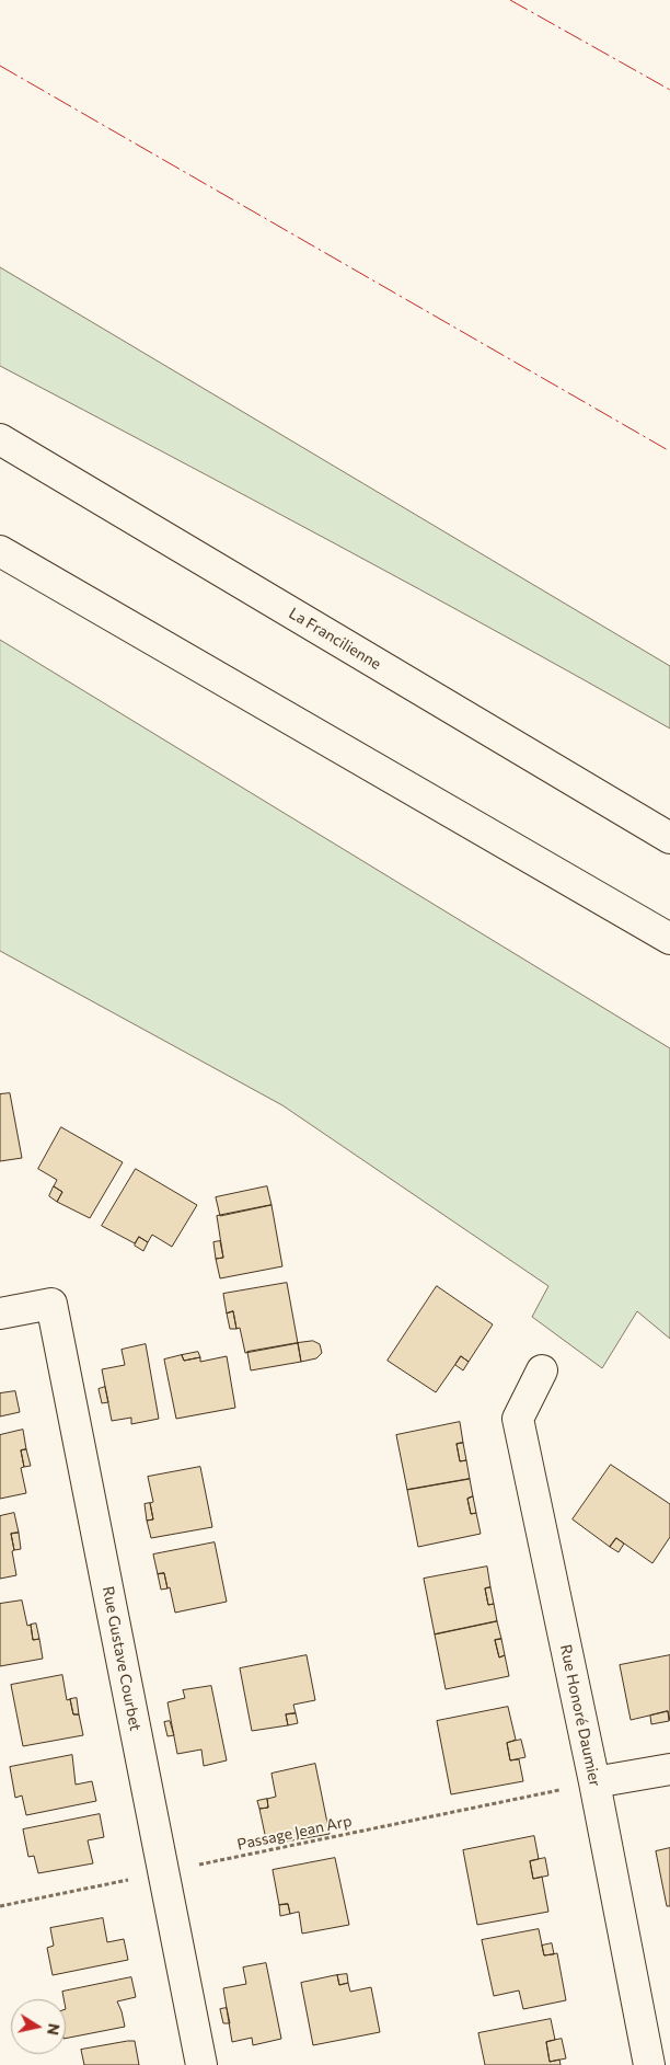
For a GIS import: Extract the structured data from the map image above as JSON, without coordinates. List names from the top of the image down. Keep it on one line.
{"streets":{"main road":["La Francilienne","Rue Gustave Courbet","Rue Honoré Daumier"],"path":["Passage Jean Arp"]},"crossings":[["Rue Gustave Courbet","Passage Jean Arp"],["Rue Honoré Daumier","Passage Jean Arp"]],"north":"right"}
